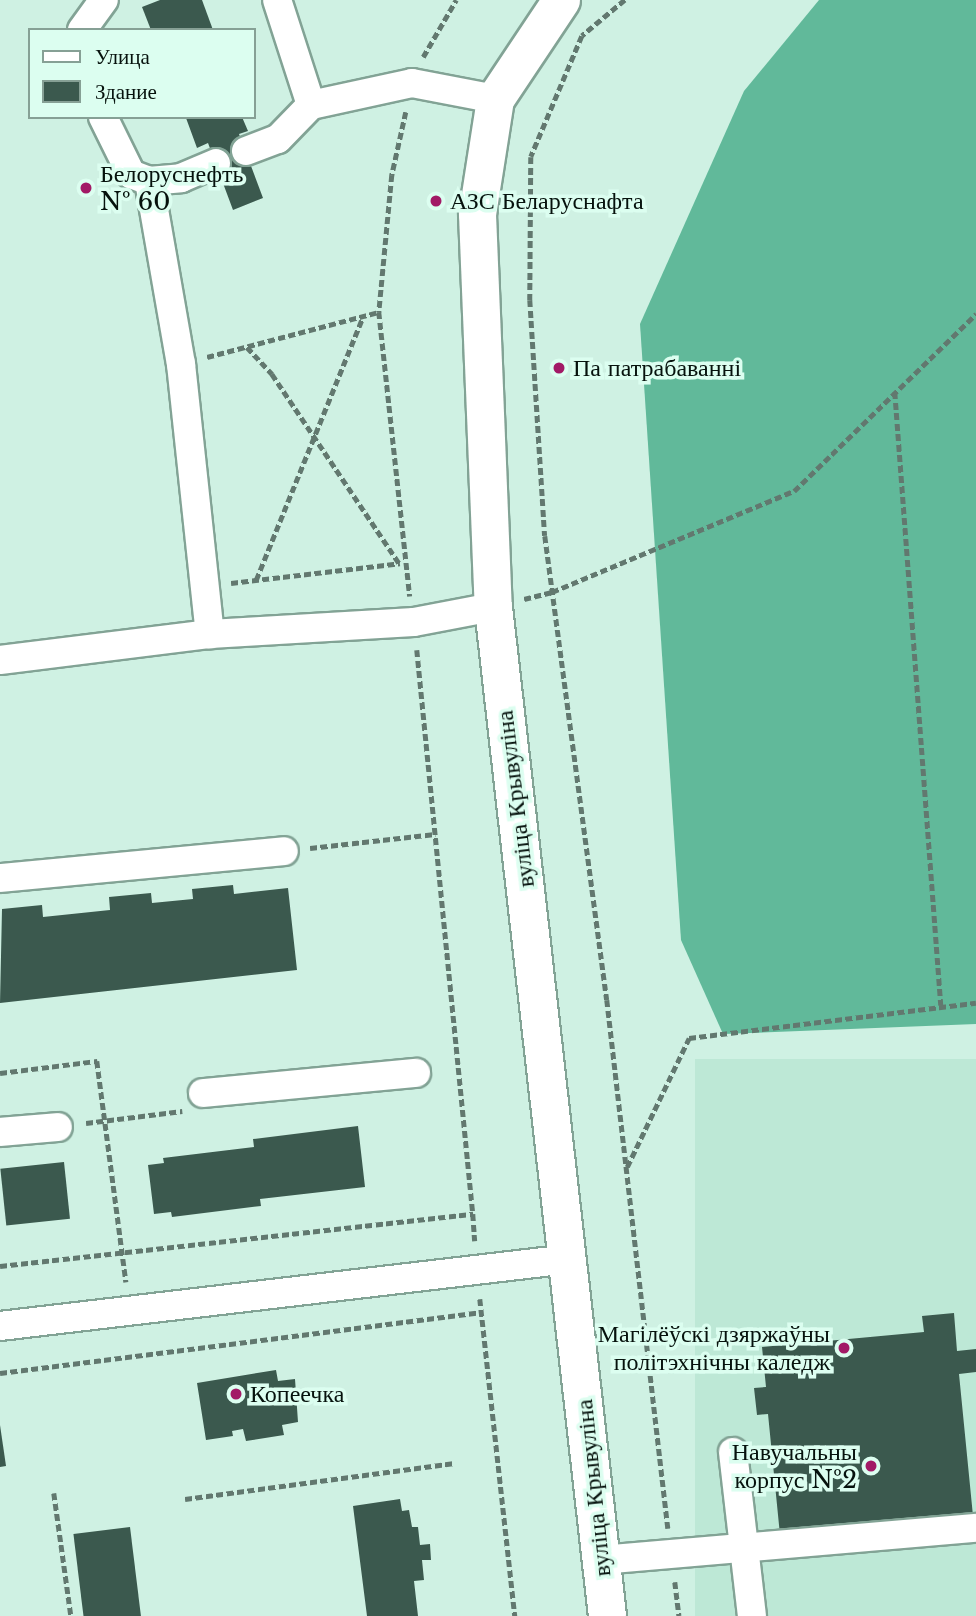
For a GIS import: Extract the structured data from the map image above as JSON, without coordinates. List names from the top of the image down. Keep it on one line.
{"streets":{"main road":["вуліца Крывуліна"]},"places":["Белоруснефть № 60","АЗС Беларуснафта","Па патрабаванні","Магілёўскі дзяржаўны політэхнічны каледж","Копеечка","Навучальны корпус №2"],"legend":["Улица","Здание"]}
